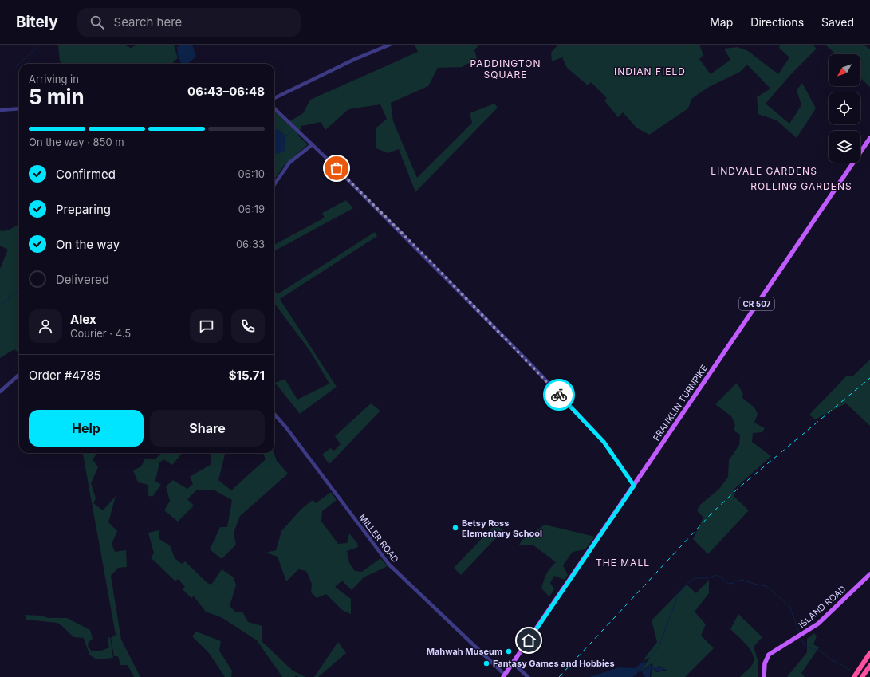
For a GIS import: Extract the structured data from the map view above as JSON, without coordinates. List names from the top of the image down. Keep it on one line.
{"streets":{"main road":["CR 507","FRANKLIN TURNPIKE","ISLAND ROAD"],"street":["MILLER ROAD"]},"crossings":[["FRANKLIN TURNPIKE","MILLER ROAD"]],"districts":["PADDINGTON SQUARE","INDIAN FIELD","LINDVALE GARDENS","ROLLING GARDENS","THE MALL"],"places":["Betsy Ross Elementary School","Mahwah Museum","Fantasy Games and Hobbies"],"north":"bottom left","page":{"header":"Bitely","search":"Search here","nav":["Map","Directions","Saved"],"heading":["5 min","Arriving in","06:43–06:48"],"panel":["Alex","Courier · 4.5","Order #4785","$15.71"],"bar":"On the way · 850 m","list":[["Confirmed","06:10"],["Preparing","06:19"],["On the way","06:33"],"Delivered"],"buttons":["Help","Share"]}}
